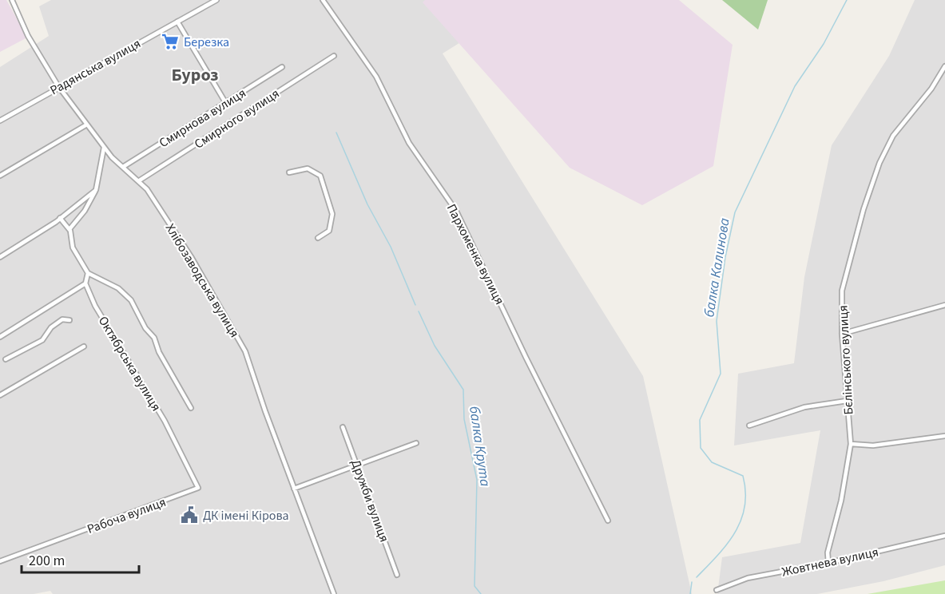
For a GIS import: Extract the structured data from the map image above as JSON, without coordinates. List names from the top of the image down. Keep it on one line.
{"streets":{"street":["Радянська вулиця","Смирнова вулиця","Смирного вулиця","Пархоменка вулиця","Хлібозаводська вулиця","Бєлінського вулиця","Октябрська вулиця","Дружби вулиця","Рабоча вулиця","Жовтнева вулиця"]},"crossings":[["Радянська вулиця","Хлібозаводська вулиця"],["Смирнова вулиця","Хлібозаводська вулиця"],["Смирного вулиця","Хлібозаводська вулиця"],["Бєлінського вулиця","Жовтнева вулиця"],["Октябрська вулиця","Рабоча вулиця"]],"districts":["Буроз"],"water":["балка Калинова","балка Крута"],"places":{"supermarket":["Березка"],"public building":["ДК імені Кірова"]},"scale_bar":"200 m"}
